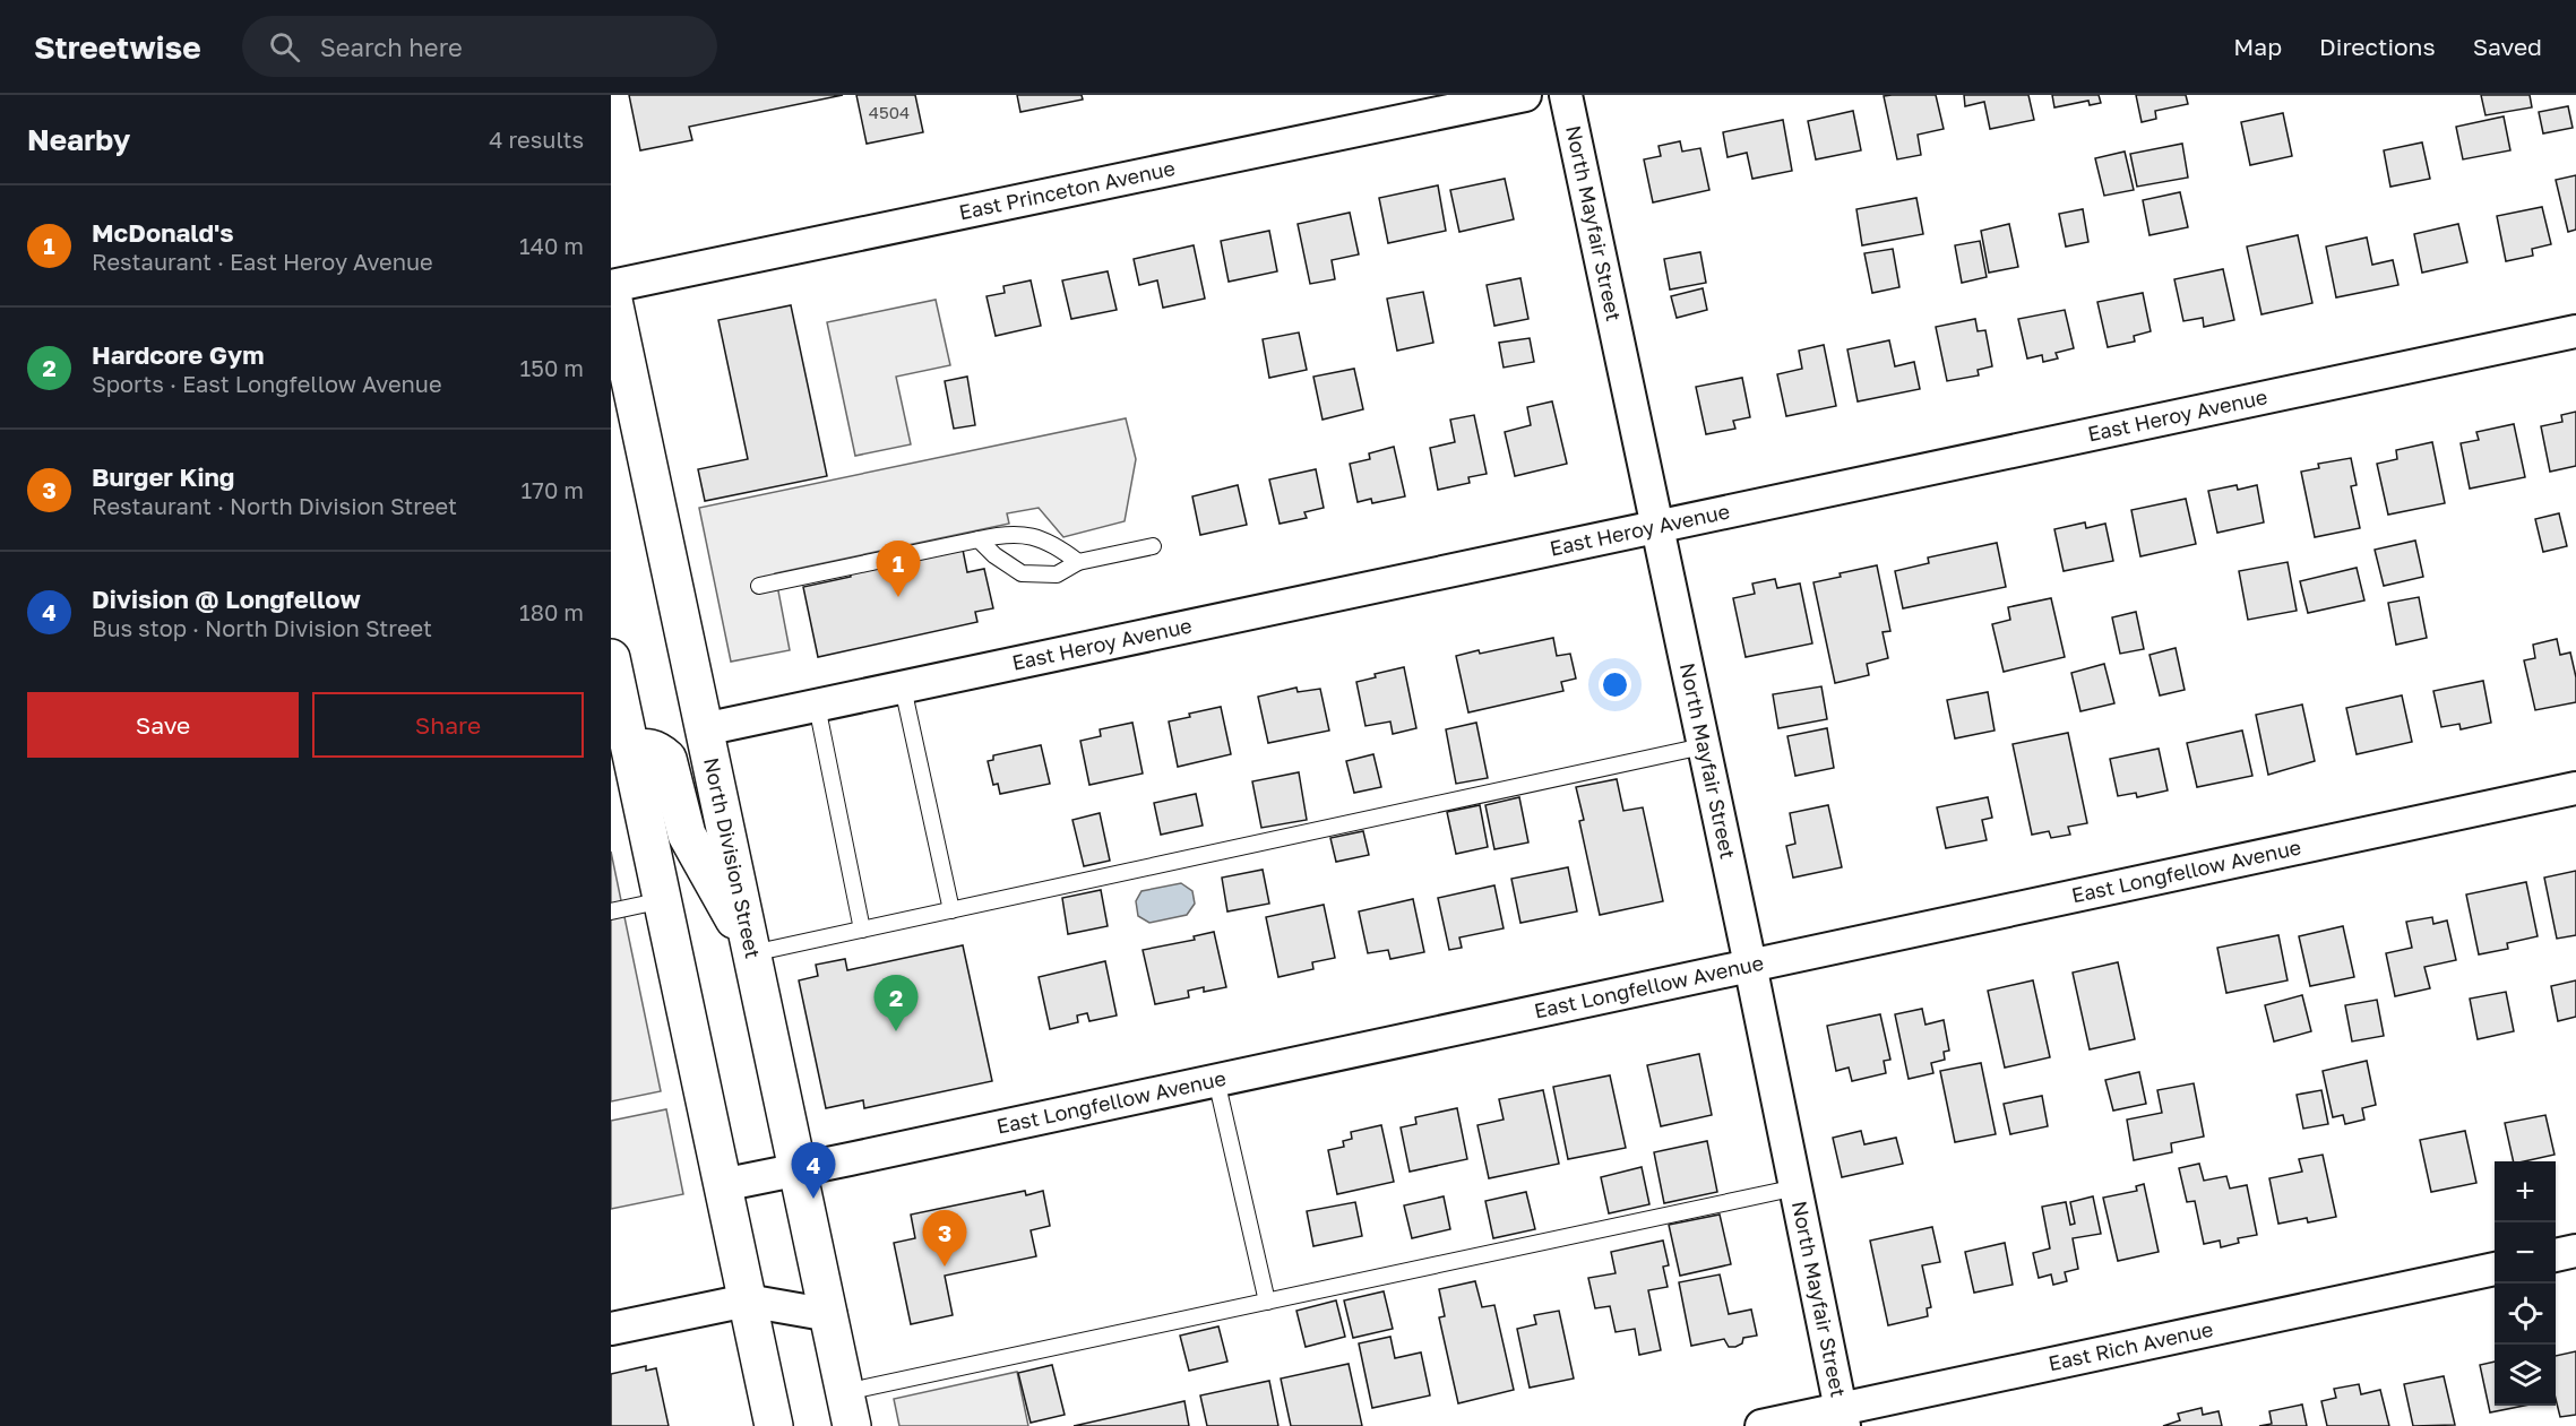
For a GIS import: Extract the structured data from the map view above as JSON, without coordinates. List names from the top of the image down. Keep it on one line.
{"streets":{"main road":["North Division Street"],"street":["East Princeton Avenue","North Mayfair Street","East Heroy Avenue","East Longfellow Avenue","East Rich Avenue"]},"crossings":[["East Princeton Avenue","North Division Street"],["North Mayfair Street","East Heroy Avenue"],["North Mayfair Street","East Longfellow Avenue"],["North Mayfair Street","East Rich Avenue"],["East Heroy Avenue","North Division Street"],["North Division Street","East Longfellow Avenue"]],"house_numbers":["4504"],"page":{"header":"Streetwise","search":"Search here","nav":["Map","Directions","Saved"],"heading":["Nearby","4 results"],"list":[{"mark":"1","name":"McDonald's","note":"Restaurant · East Heroy Avenue","value":"140 m"},{"mark":"2","name":"Hardcore Gym","note":"Sports · East Longfellow Avenue","value":"150 m"},{"mark":"3","name":"Burger King","note":"Restaurant · North Division Street","value":"170 m"},{"mark":"4","name":"Division @ Longfellow","note":"Bus stop · North Division Street","value":"180 m"}],"pins":["1","2","4","3"],"buttons":["Save","Share"],"map_buttons":["+","−"]}}
